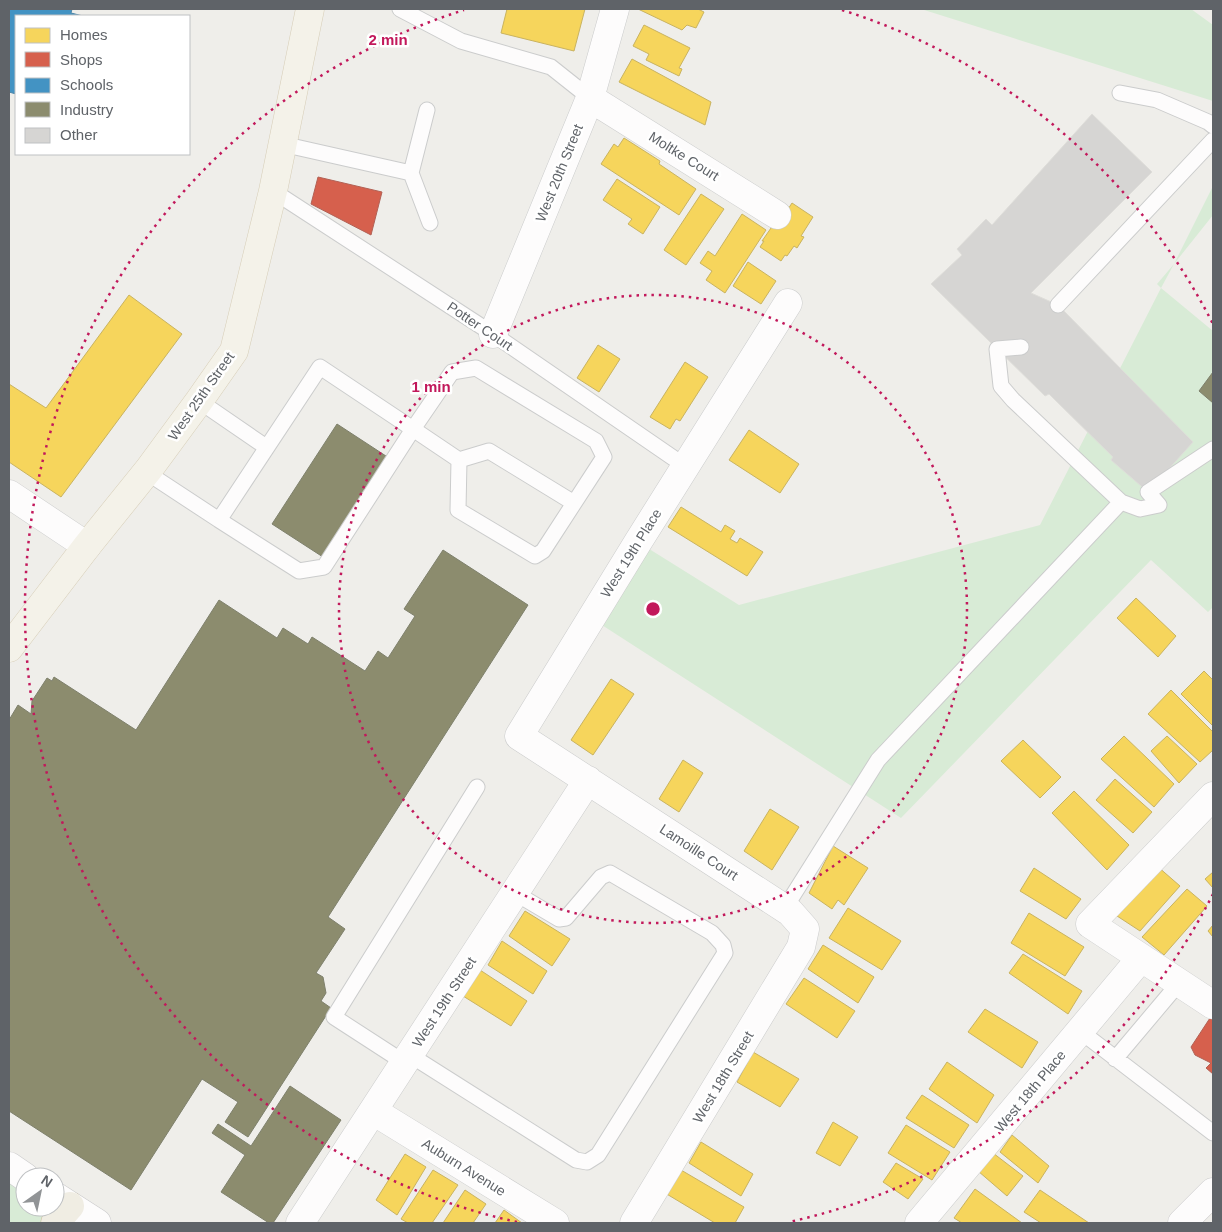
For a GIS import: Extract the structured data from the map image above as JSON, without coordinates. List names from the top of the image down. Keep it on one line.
{"streets":{"main road":["West 25th Street"],"street":["Moltke Court","West 20th Street","West 19th Place","Lamoille Court","West 19th Street","West 18th Street","West 18th Place","Auburn Avenue"],"lane":["Potter Court"]},"crossings":[["Moltke Court","West 20th Street"],["West 20th Street","Potter Court"],["Potter Court","West 25th Street"],["Potter Court","West 19th Place"],["West 19th Place","Lamoille Court"],["West 19th Place","West 19th Street"],["Lamoille Court","West 19th Street"],["Lamoille Court","West 18th Street"],["West 19th Street","Auburn Avenue"]],"legend":["Homes","Shops","Schools","Industry","Other"],"north":"top right","rings":["2 min","1 min"]}
